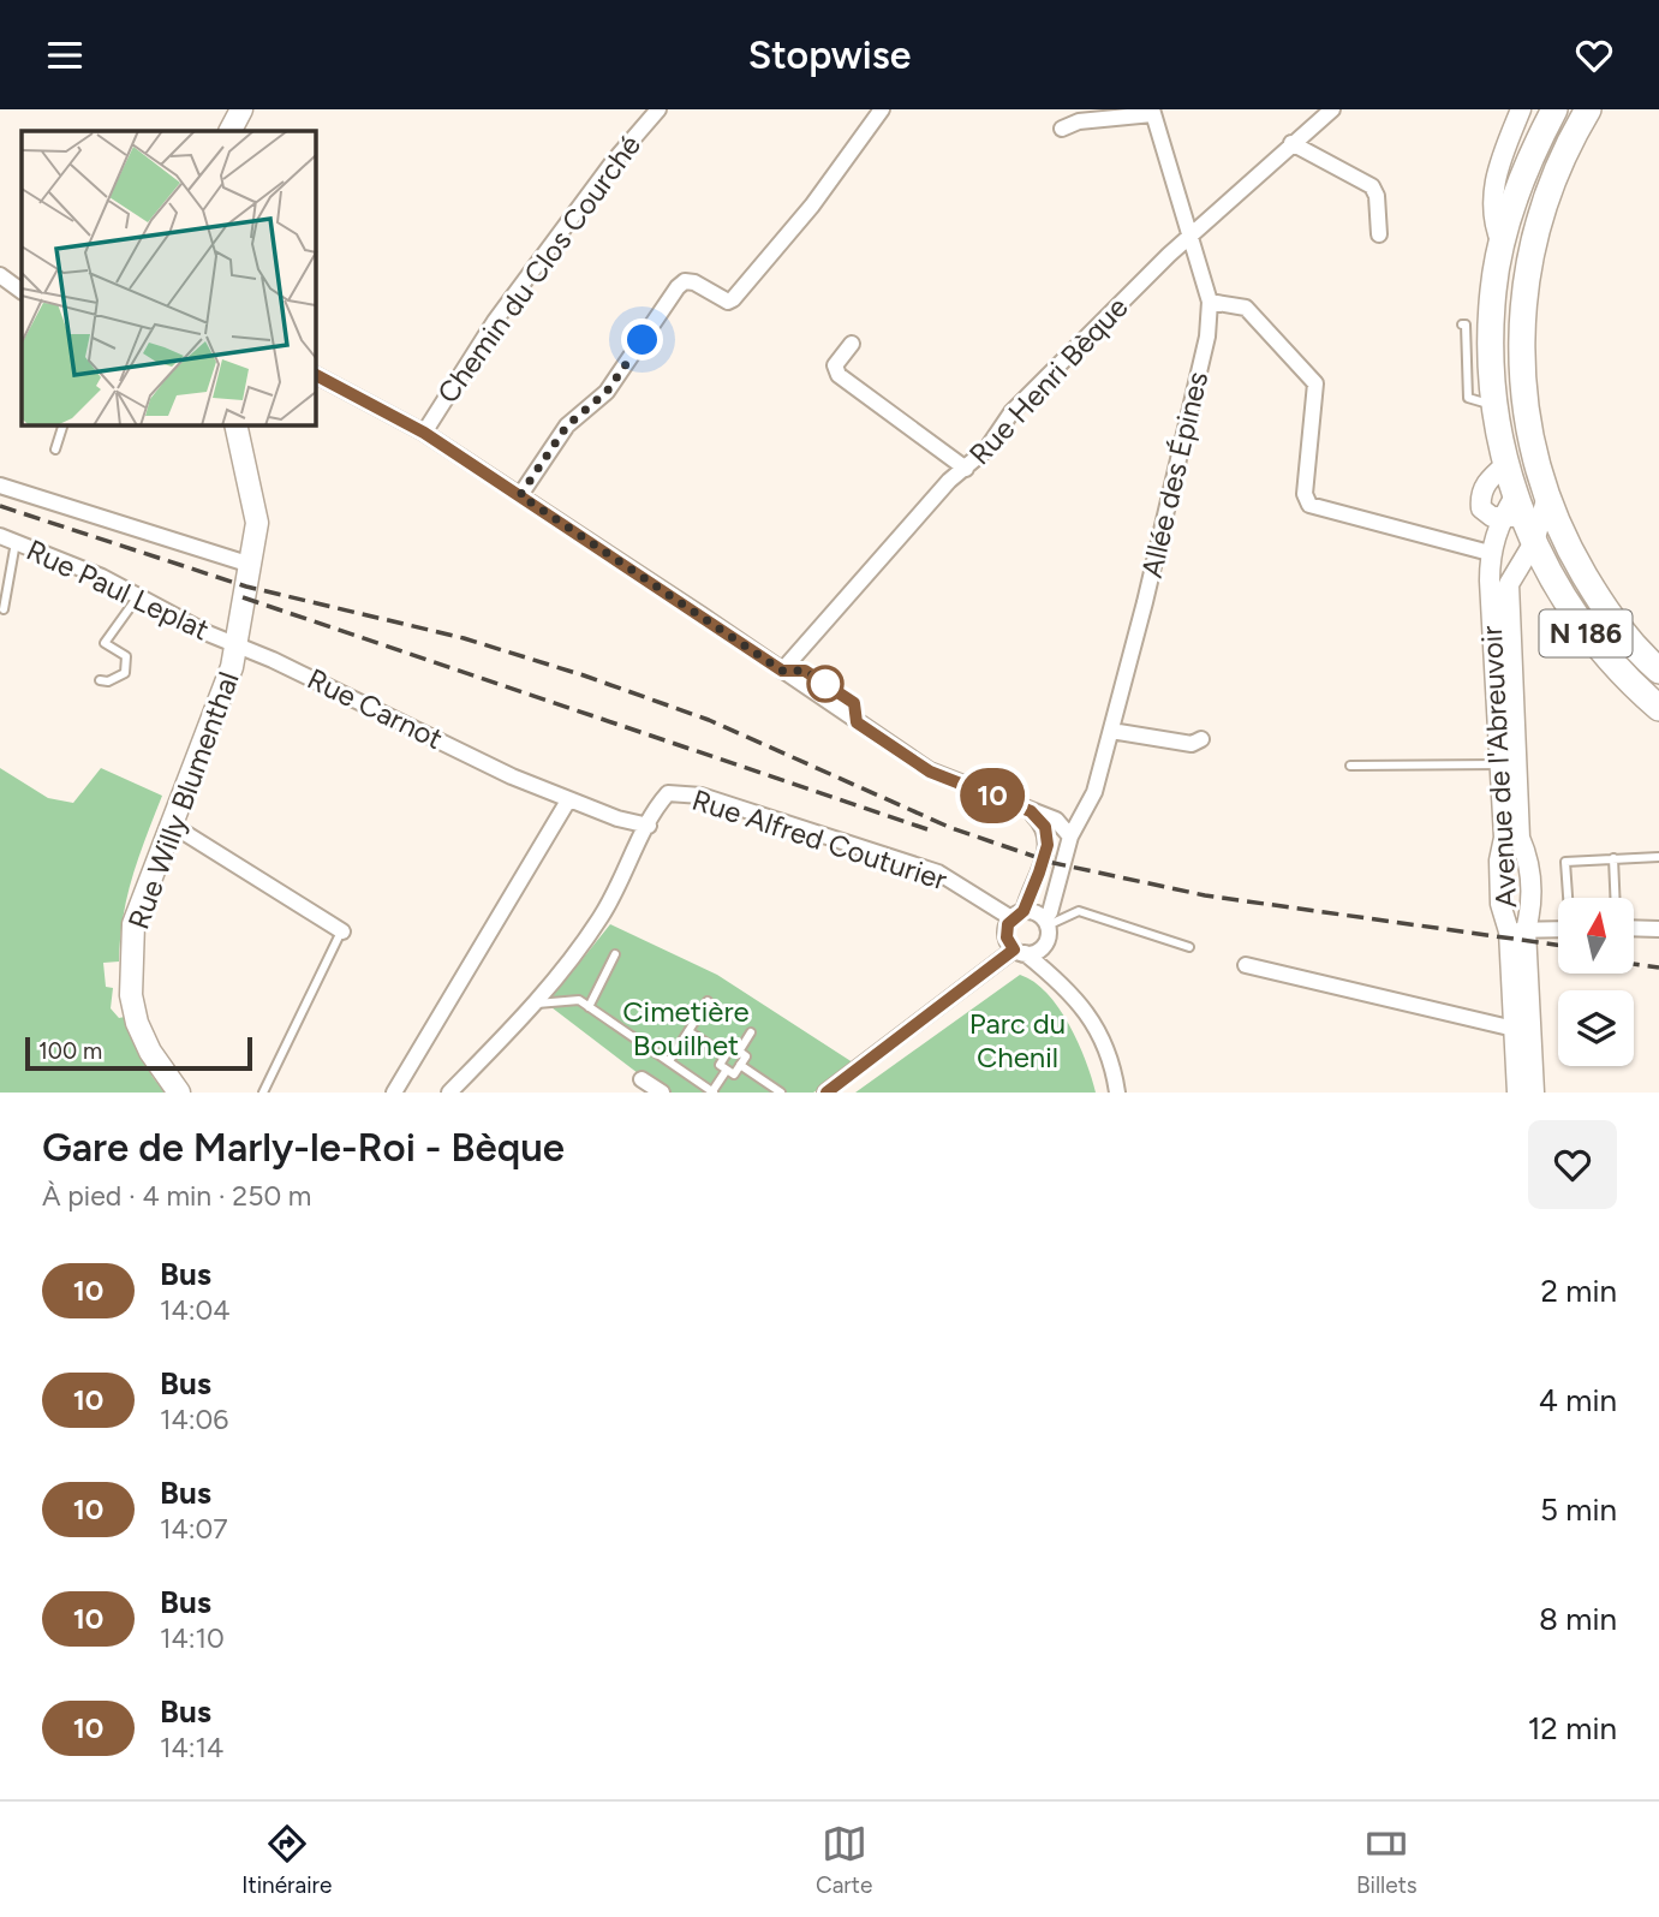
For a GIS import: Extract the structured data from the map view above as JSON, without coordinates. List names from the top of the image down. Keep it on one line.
{"streets":{"main road":["N 186","Rue Willy Blumenthal"],"street":["Chemin du Clos Courché","Rue Henri Bèque","Allée des Épines","Rue Paul Leplat","Rue Carnot","Avenue de l'Abreuvoir","Rue Alfred Couturier"]},"crossings":[["Rue Henri Bèque","Allée des Épines"],["Allée des Épines","Rue Alfred Couturier"],["Rue Paul Leplat","Rue Carnot"],["Rue Paul Leplat","Rue Willy Blumenthal"],["N 186","Avenue de l'Abreuvoir"],["Rue Carnot","Rue Willy Blumenthal"],["Rue Carnot","Rue Alfred Couturier"]],"parks":["Cimetière Bouilhet","Parc du Chenil"],"lines":["bus line 10"],"scale_bar":"100 m","north":"top","page":{"header":"Stopwise","on_map":"10","scale":"100 m","heading":["Gare de Marly-le-Roi - Bèque","À pied · 4 min · 250 m"],"list":[{"mark":"10","name":"Bus","note":"14:04","value":"2 min"},{"mark":"10","name":"Bus","note":"14:06","value":"4 min"},{"mark":"10","name":"Bus","note":"14:07","value":"5 min"},{"mark":"10","name":"Bus","note":"14:10","value":"8 min"},{"mark":"10","name":"Bus","note":"14:14","value":"12 min"}],"tabs":["Itinéraire","Carte","Billets"]}}
